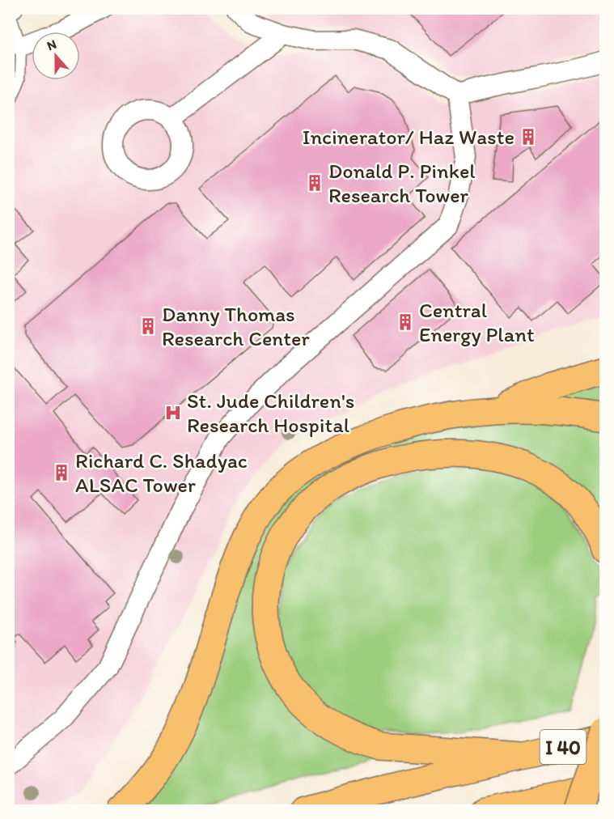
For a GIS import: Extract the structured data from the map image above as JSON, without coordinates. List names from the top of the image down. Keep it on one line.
{"streets":{"main road":["I 40"]},"places":{"building":["Incinerator/ Haz Waste","Donald P. Pinkel Research Tower","Central Energy Plant","Danny Thomas Research Center","Richard C. Shadyac ALSAC Tower"],"hospital":["St. Jude Children's Research Hospital"]},"north":"top"}
